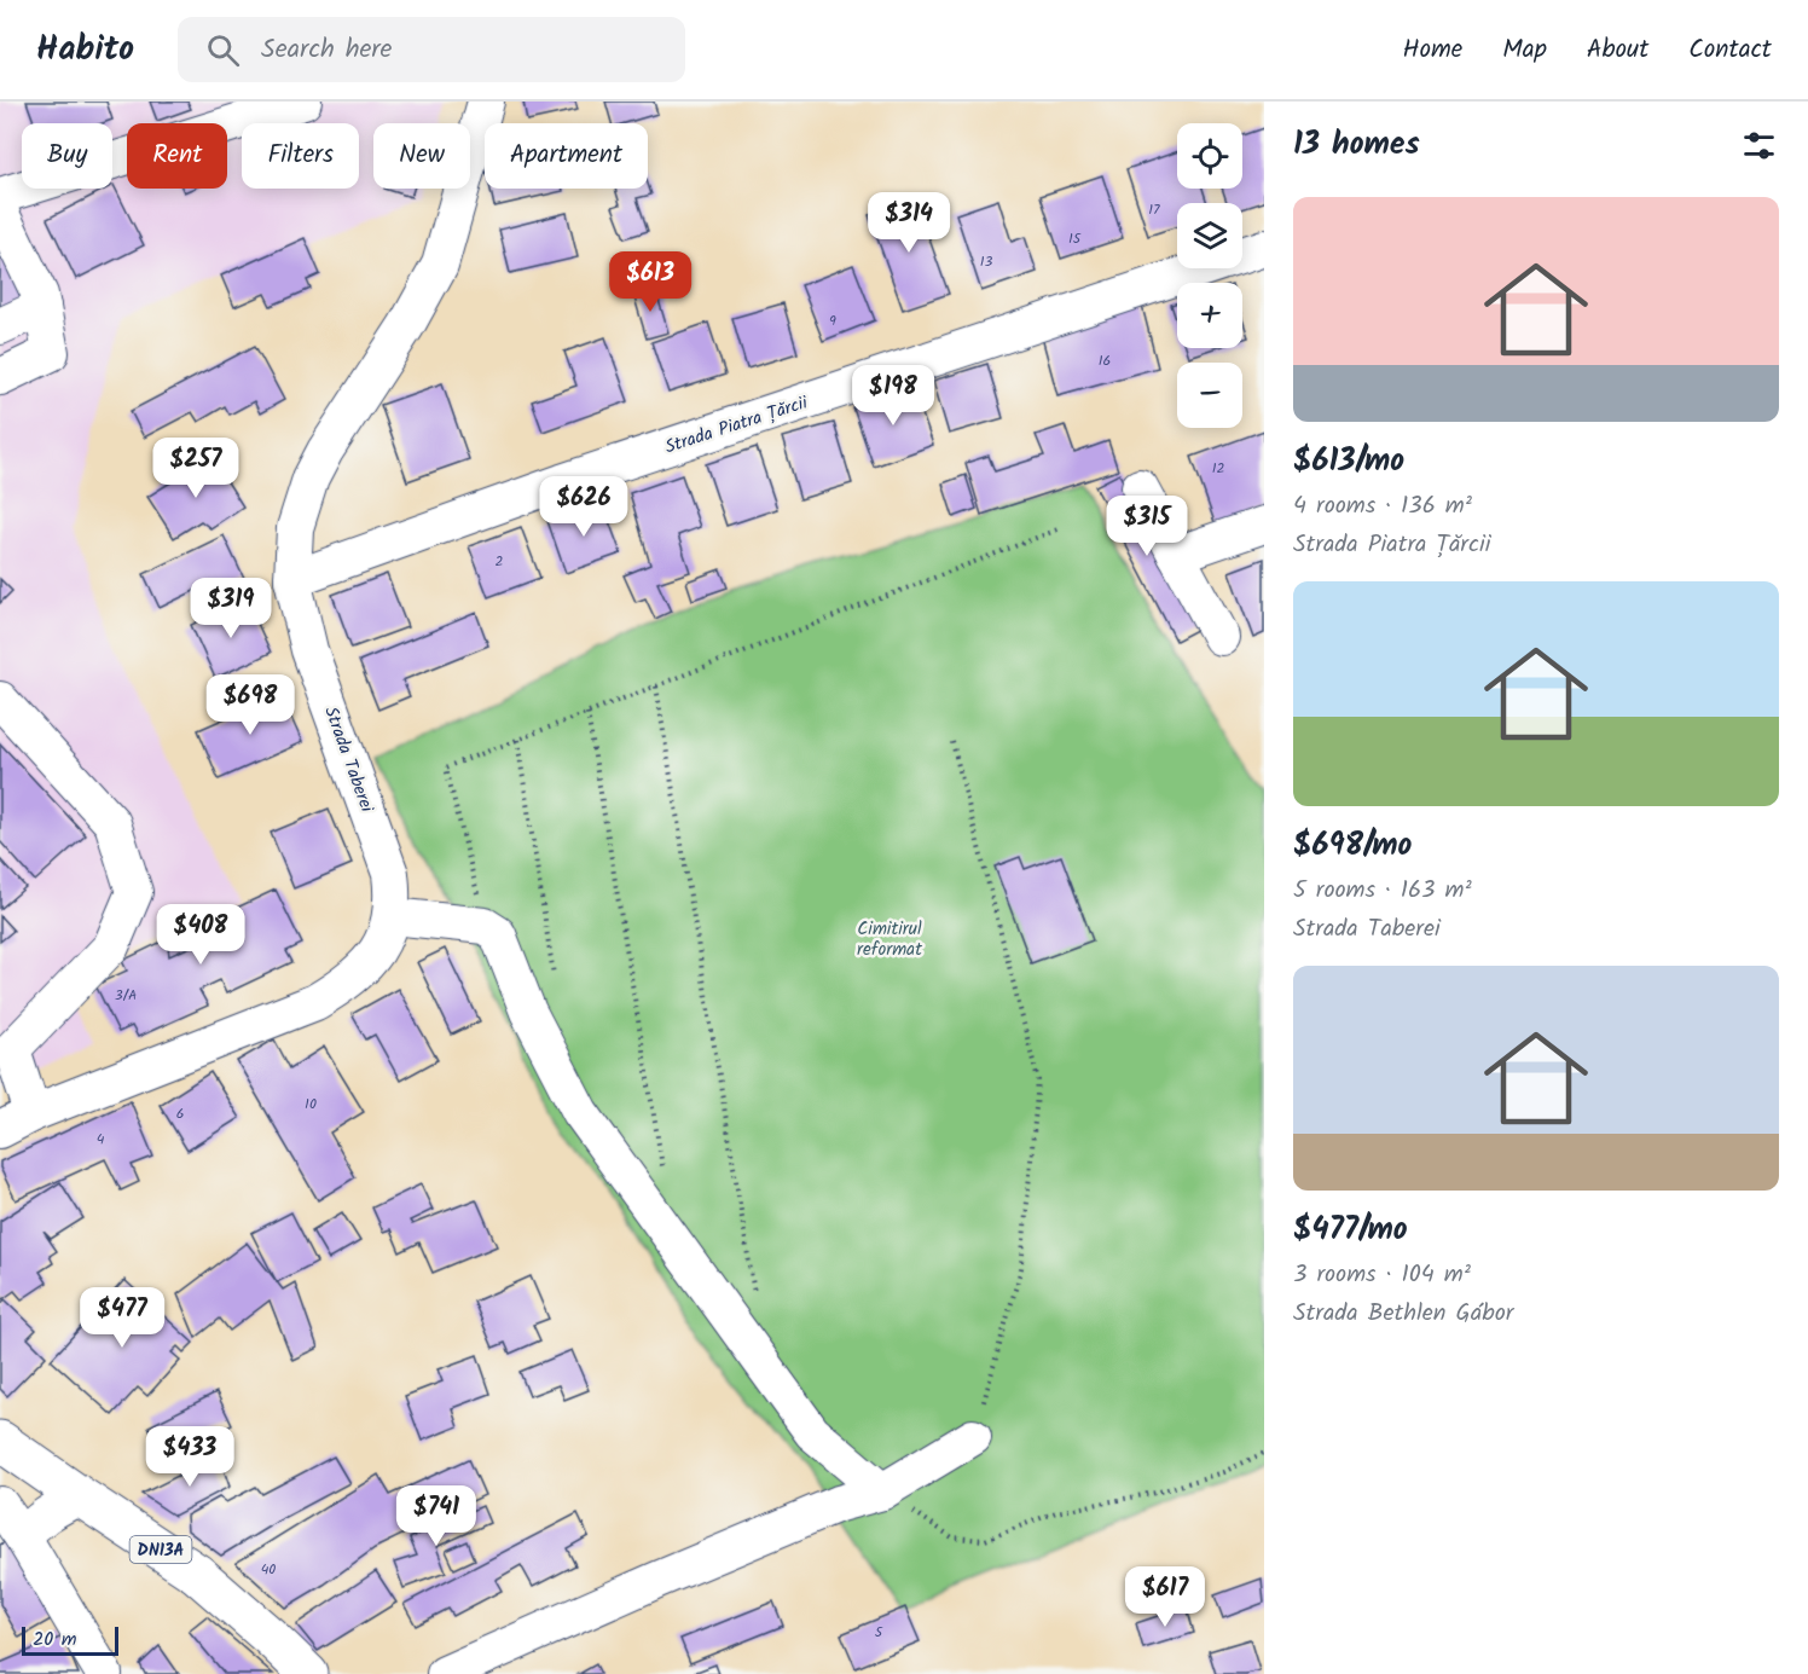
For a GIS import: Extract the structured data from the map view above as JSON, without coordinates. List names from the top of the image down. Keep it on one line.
{"streets":{"main road":["DN13A"],"street":["Strada Piatra Țărcii","Strada Taberei"]},"crossings":[["Strada Piatra Țărcii","Strada Taberei"]],"parks":["Cimitirul reformat"],"house_numbers":["17","15","13","9","16","12","2","3/A","10","6","4","40","5"],"scale_bar":"20 m","page":{"header":"Habito","search":"Search here","nav":["Home","Map","About","Contact"],"heading":"13 homes","map_buttons":["+","−"],"chip":["Buy","Rent","Filters","New","Apartment"],"list":[{"name":"$613/mo","note":"4 rooms · 136 m² · Strada Piatra Țărcii"},{"name":"$698/mo","note":"5 rooms · 163 m² · Strada Taberei"},{"name":"$477/mo","note":"3 rooms · 104 m² · Strada Bethlen Gábor"}],"price":["$314","$613","$198","$257","$626","$315","$319","$698","$408","$477","$433","$741","$617"],"scale":"20 m"}}
